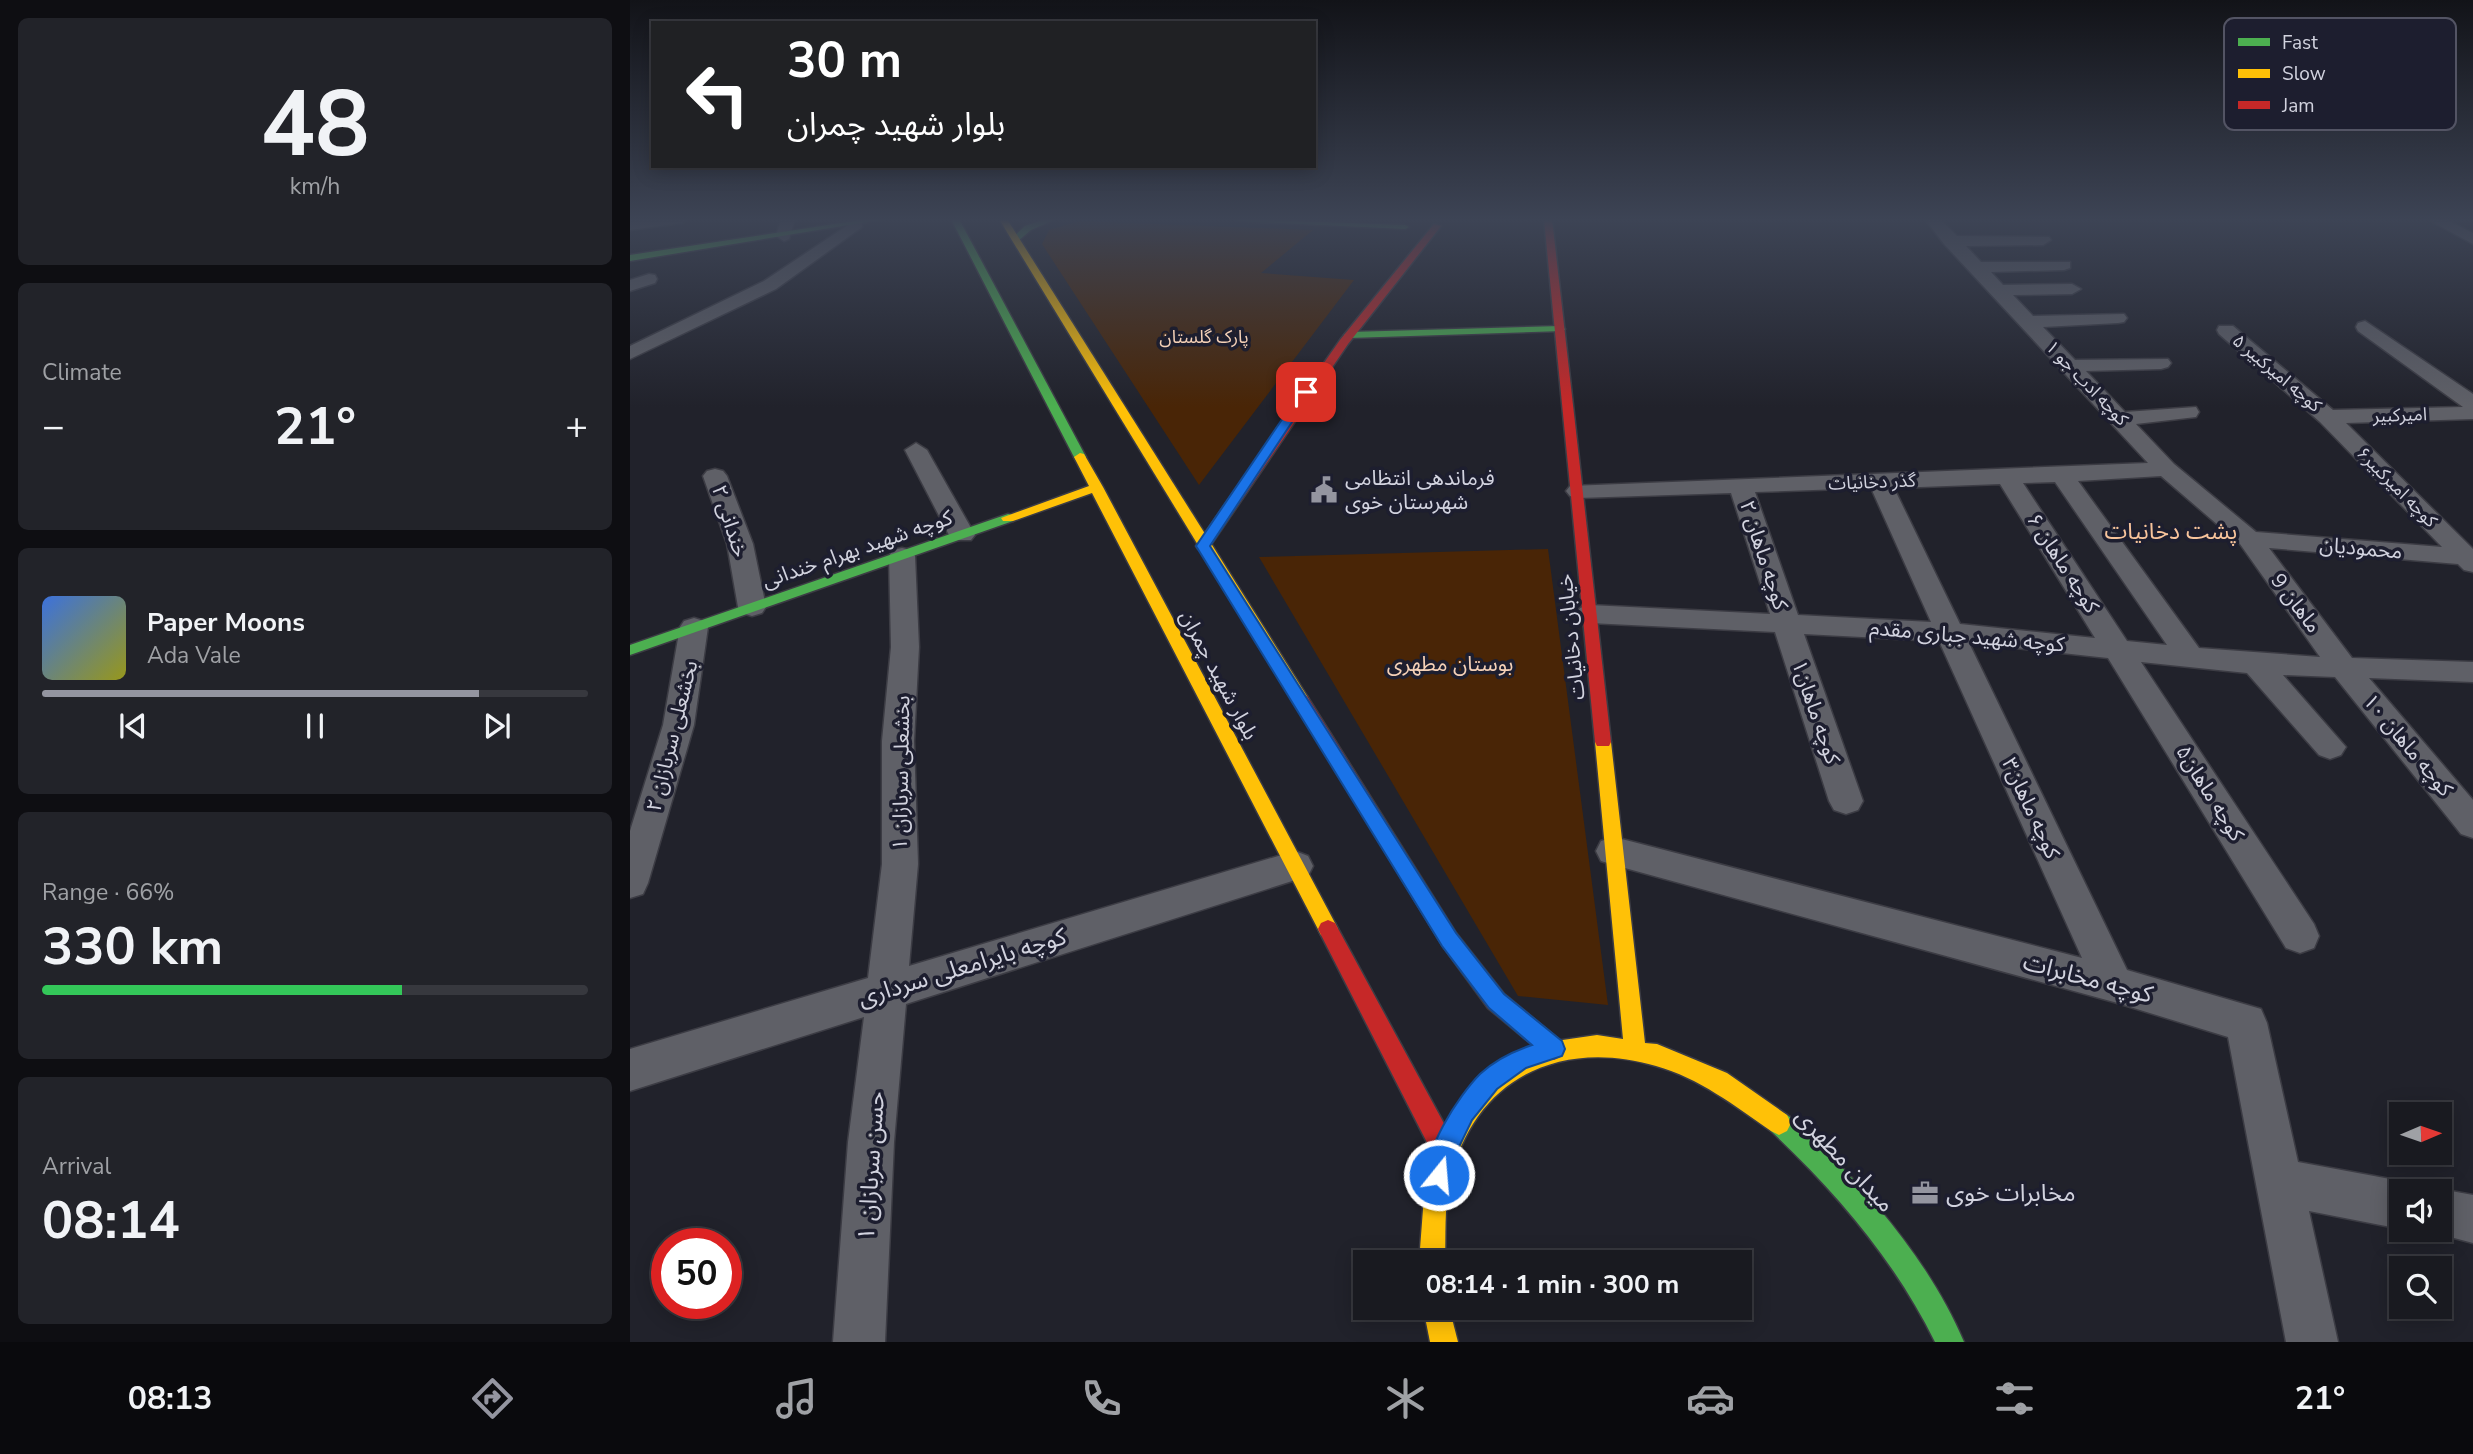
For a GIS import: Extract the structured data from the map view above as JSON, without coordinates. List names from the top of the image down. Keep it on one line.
{"streets":{"main road":["کوچه شهید بهرام خندانی","خیابان دخانیات","بلوار شهید چمران","میدان مطهری"],"street":["کوچه امیرکبیر ۵","کوچه ادب جو ۱","امیرکبیر","گذر دخانیات","کوچه امیرکبیر۶","خندانی ۲","محمودیان","کوچه ماهان ۲","کوچه ماهان ۶","ماهان 9","کوچه شهید جباری مقدم","کوچه ماهان۱","بخشعلی سربازان ۲","کوچه ماهان ۱۰","بخشعلی سربازان ۱","کوچه ماهان۵","کوچه ماهان۳","کوچه بایرامعلی سرداری","کوچه مخابرات","حسن سربازان ۱"]},"crossings":[["کوچه امیرکبیر ۵","امیرکبیر"],["کوچه امیرکبیر ۵","کوچه امیرکبیر۶"],["کوچه ادب جو ۱","گذر دخانیات"],["کوچه ادب جو ۱","محمودیان"],["کوچه ادب جو ۱","ماهان 9"],["امیرکبیر","کوچه امیرکبیر۶"],["گذر دخانیات","کوچه ماهان ۲"],["گذر دخانیات","کوچه ماهان ۶"],["گذر دخانیات","خیابان دخانیات"],["گذر دخانیات","کوچه ماهان۳"],["کوچه امیرکبیر۶","محمودیان"],["خندانی ۲","کوچه شهید بهرام خندانی"],["محمودیان","ماهان 9"],["کوچه شهید بهرام خندانی","بلوار شهید چمران"],["کوچه شهید بهرام خندانی","بخشعلی سربازان ۲"],["کوچه شهید بهرام خندانی","بخشعلی سربازان ۱"],["کوچه ماهان ۲","کوچه شهید جباری مقدم"],["کوچه ماهان ۲","کوچه ماهان۱"],["کوچه ماهان ۶","کوچه شهید جباری مقدم"],["کوچه ماهان ۶","کوچه ماهان۵"],["ماهان 9","کوچه شهید جباری مقدم"],["ماهان 9","کوچه ماهان ۱۰"],["کوچه شهید جباری مقدم","خیابان دخانیات"],["کوچه شهید جباری مقدم","کوچه ماهان۱"],["کوچه شهید جباری مقدم","کوچه ماهان ۱۰"],["کوچه شهید جباری مقدم","کوچه ماهان۵"],["کوچه شهید جباری مقدم","کوچه ماهان۳"],["خیابان دخانیات","کوچه مخابرات"],["خیابان دخانیات","میدان مطهری"],["بلوار شهید چمران","کوچه بایرامعلی سرداری"],["بلوار شهید چمران","میدان مطهری"],["بخشعلی سربازان ۱","کوچه بایرامعلی سرداری"],["بخشعلی سربازان ۱","حسن سربازان ۱"],["کوچه ماهان۳","کوچه مخابرات"],["کوچه بایرامعلی سرداری","حسن سربازان ۱"]],"districts":["پشت دخانیات"],"parks":["پارک گلستان","بوستان مطهری"],"places":{"public building":["فرماندهی انتظامی شهرستان خوی"],"office":["مخابرات خوی"]},"legend":["Fast","Slow","Jam"],"north":"right","page":{"tile":[["48","km/h"],"Climate",["Range · 66%","330 km"],["Arrival","08:14"]],"turn":["30 m","بلوار شهید چمران"],"heat":["−","21°","+"],"song":["Paper Moons","Ada Vale"],"limit":"50","trip":"08:14 · 1 min · 300 m","tabs":["08:13","21°"]}}
